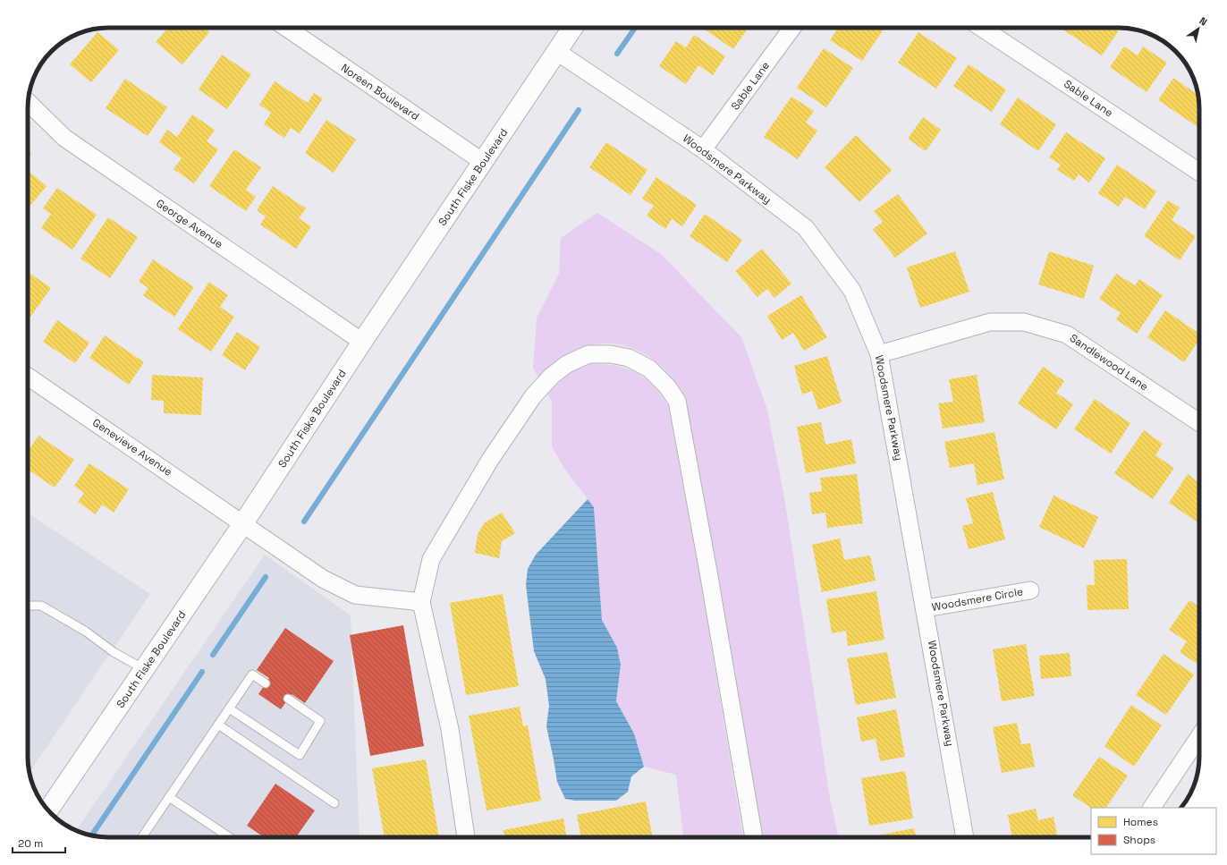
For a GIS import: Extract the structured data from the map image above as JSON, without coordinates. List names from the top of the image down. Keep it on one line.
{"streets":{"main road":["South Fiske Boulevard"],"street":["Sable Lane","Noreen Boulevard","Woodsmere Parkway","George Avenue","Sandlewood Lane","Genevieve Avenue","Woodsmere Circle"]},"crossings":[["Sable Lane","Woodsmere Parkway"],["Noreen Boulevard","South Fiske Boulevard"],["Woodsmere Parkway","South Fiske Boulevard"],["Woodsmere Parkway","Sandlewood Lane"],["Woodsmere Parkway","Woodsmere Circle"],["South Fiske Boulevard","George Avenue"],["South Fiske Boulevard","Genevieve Avenue"]],"legend":["Homes","Shops"],"scale_bar":"20 m","north":"top right"}
